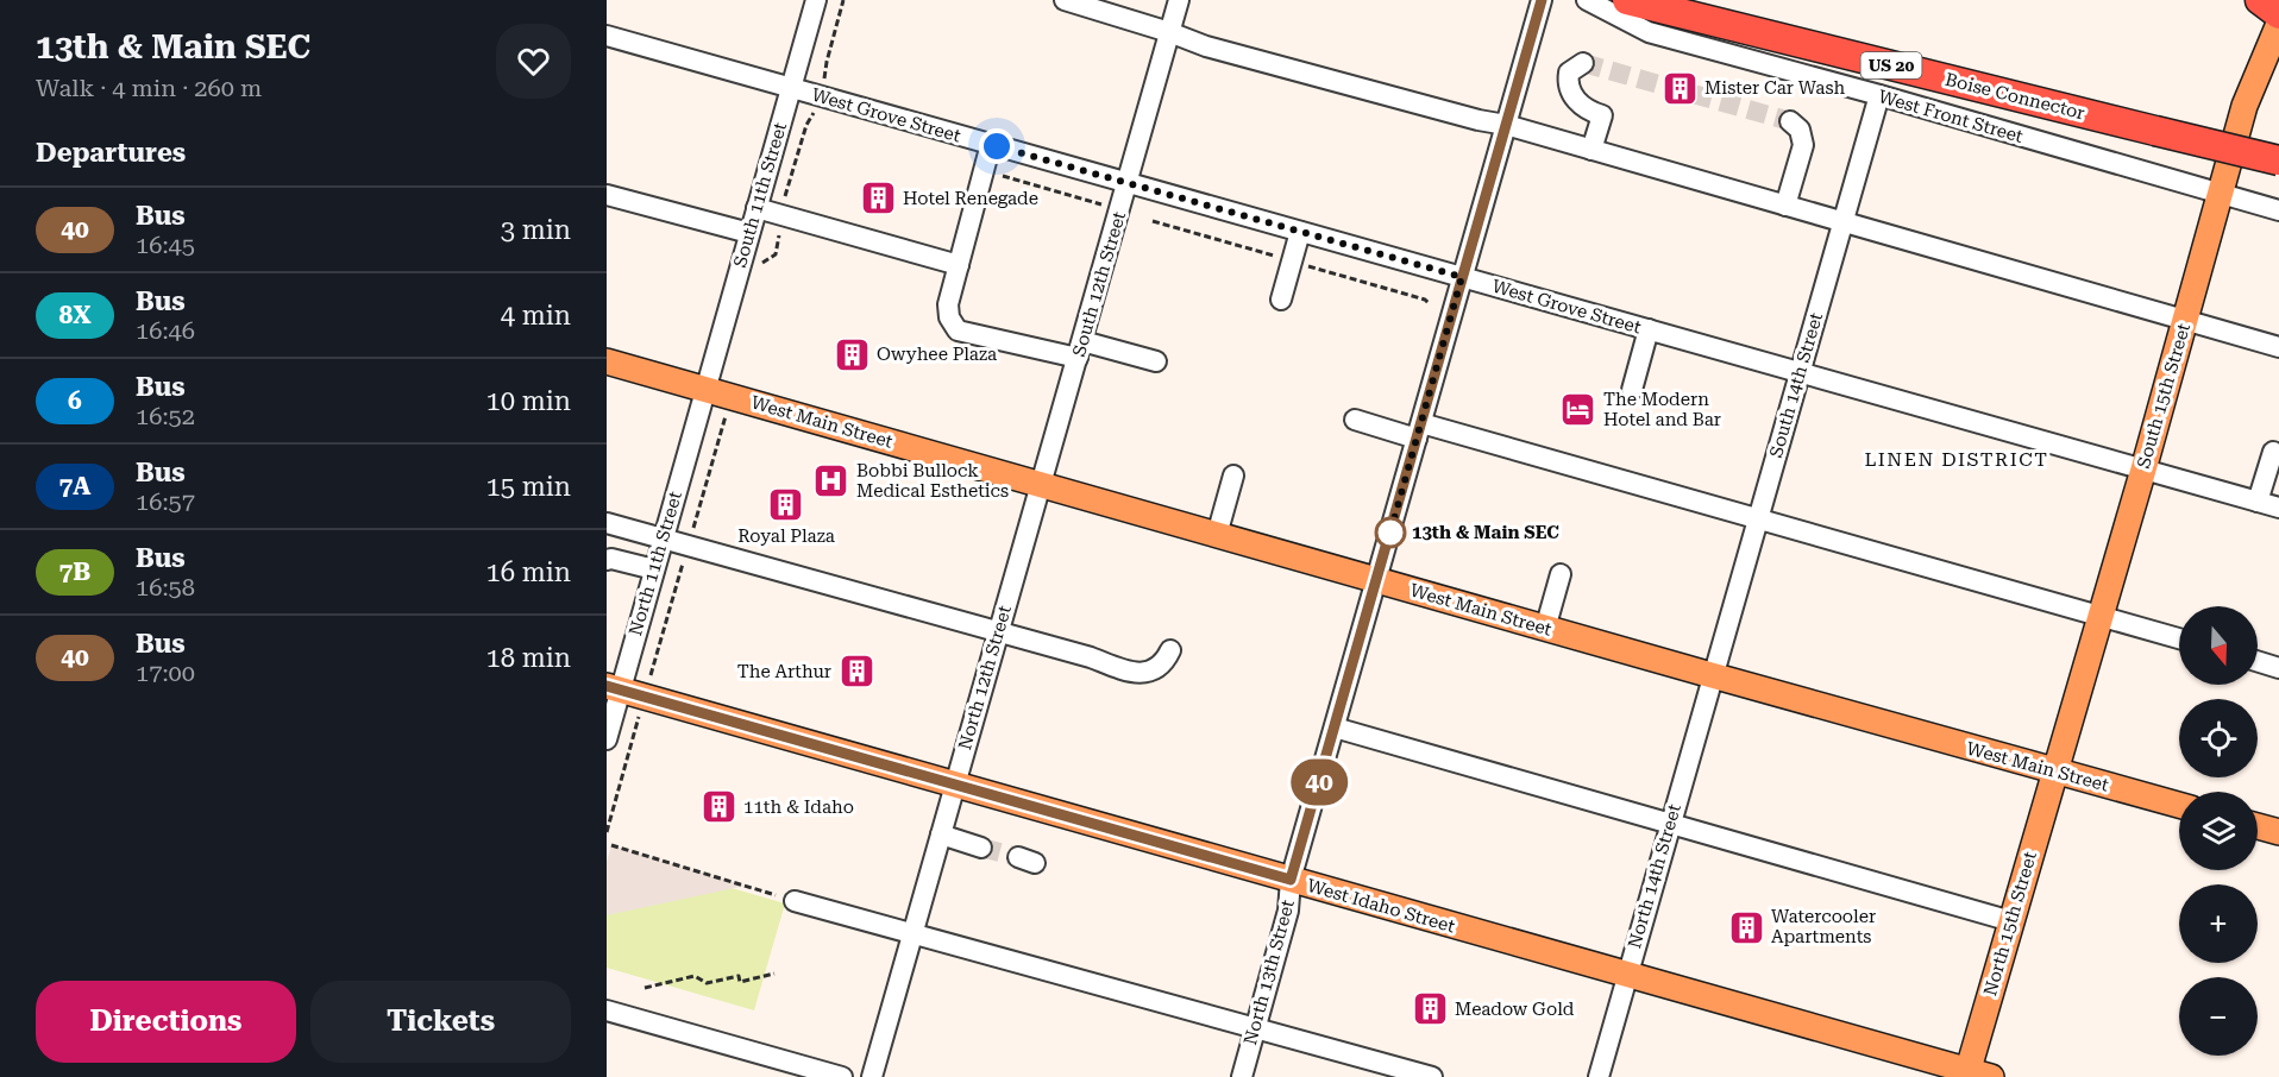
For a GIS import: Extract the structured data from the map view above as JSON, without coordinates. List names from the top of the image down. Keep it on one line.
{"streets":{"highway":["US 20","Boise Connector"],"main road":["South 15th Street","West Main Street","West Idaho Street","North 15th Street"],"street":["West Grove Street","West Front Street","South 11th Street","South 12th Street","South 14th Street","North 11th Street","North 12th Street","North 14th Street","North 13th Street"]},"crossings":[["West Grove Street","South 11th Street"],["West Grove Street","South 12th Street"],["West Grove Street","South 14th Street"],["West Grove Street","South 15th Street"],["West Grove Street","North 13th Street"],["West Front Street","South 14th Street"],["West Front Street","South 15th Street"],["South 11th Street","West Main Street"],["South 11th Street","North 11th Street"],["South 12th Street","West Main Street"],["South 12th Street","North 12th Street"],["South 14th Street","West Main Street"],["South 14th Street","North 14th Street"],["South 15th Street","West Main Street"],["South 15th Street","North 15th Street"],["West Main Street","North 11th Street"],["West Main Street","North 12th Street"],["West Main Street","North 14th Street"],["West Main Street","North 15th Street"],["West Main Street","North 13th Street"],["North 11th Street","West Idaho Street"],["North 12th Street","West Idaho Street"],["North 14th Street","West Idaho Street"],["West Idaho Street","North 15th Street"],["West Idaho Street","North 13th Street"]],"districts":["LINEN DISTRICT"],"places":{"building":["Mister Car Wash","Hotel Renegade","Owyhee Plaza","Royal Plaza","The Arthur","11th & Idaho","Watercooler Apartments","Meadow Gold"],"hotel":["The Modern Hotel and Bar"],"hospital":["Bobbi Bullock Medical Esthetics"],"other":["13th & Main SEC"]},"lines":["bus line 40"],"north":"bottom","page":{"heading":[["13th & Main SEC","Walk · 4 min · 260 m"],"Departures"],"on_map":"40","list":[{"mark":"40","name":"Bus","note":"16:45","value":"3 min"},{"mark":"8X","name":"Bus","note":"16:46","value":"4 min"},{"mark":"6","name":"Bus","note":"16:52","value":"10 min"},{"mark":"7A","name":"Bus","note":"16:57","value":"15 min"},{"mark":"7B","name":"Bus","note":"16:58","value":"16 min"},{"mark":"40","name":"Bus","note":"17:00","value":"18 min"}],"map_buttons":["+","−"],"buttons":["Directions","Tickets"]}}
